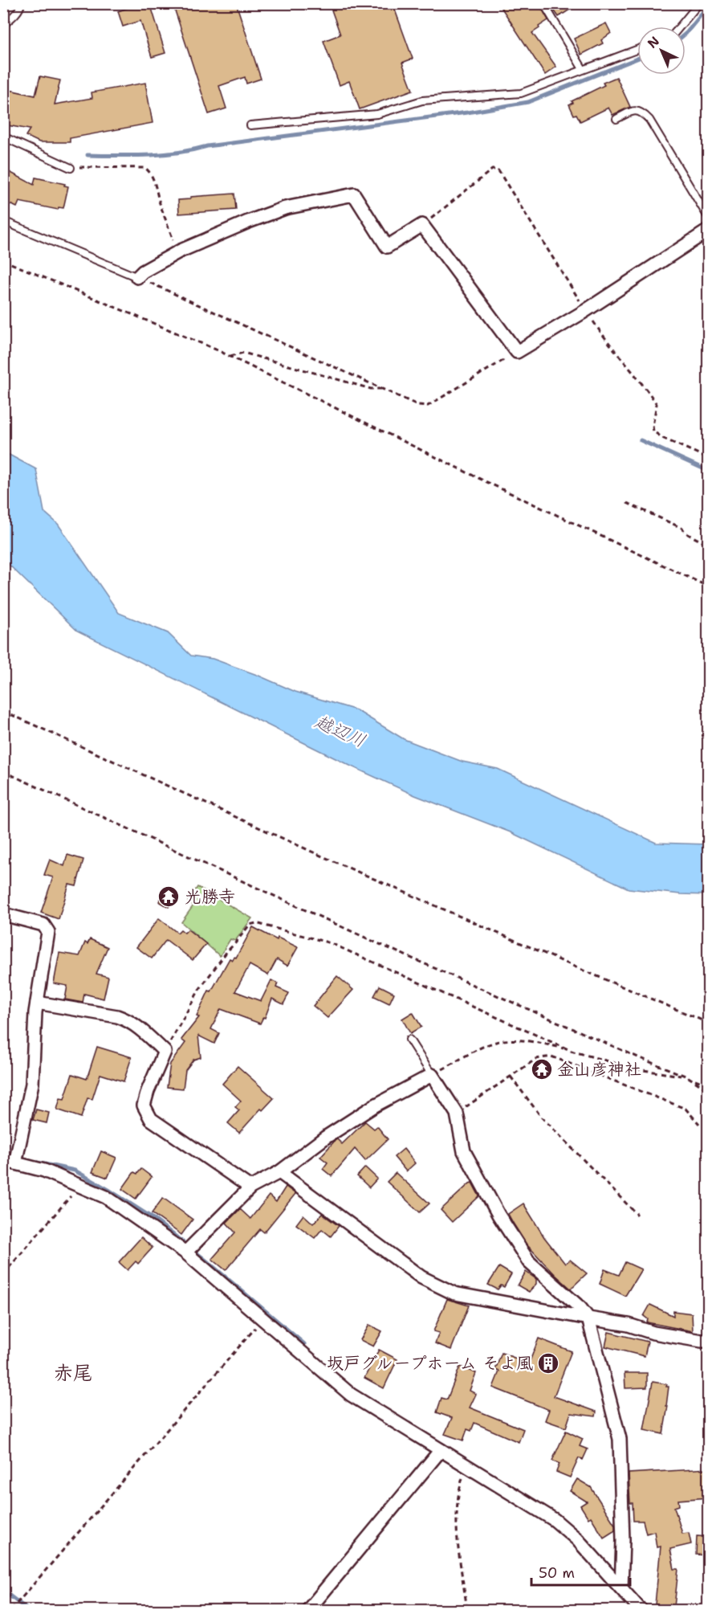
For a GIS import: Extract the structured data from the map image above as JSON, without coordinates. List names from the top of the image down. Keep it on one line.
{"districts":["赤尾"],"water":["越辺川"],"places":{"temple":["光勝寺","金山彦神社"],"building":["坂戸グループホーム そよ風"]},"scale_bar":"50 m","north":"top left"}
